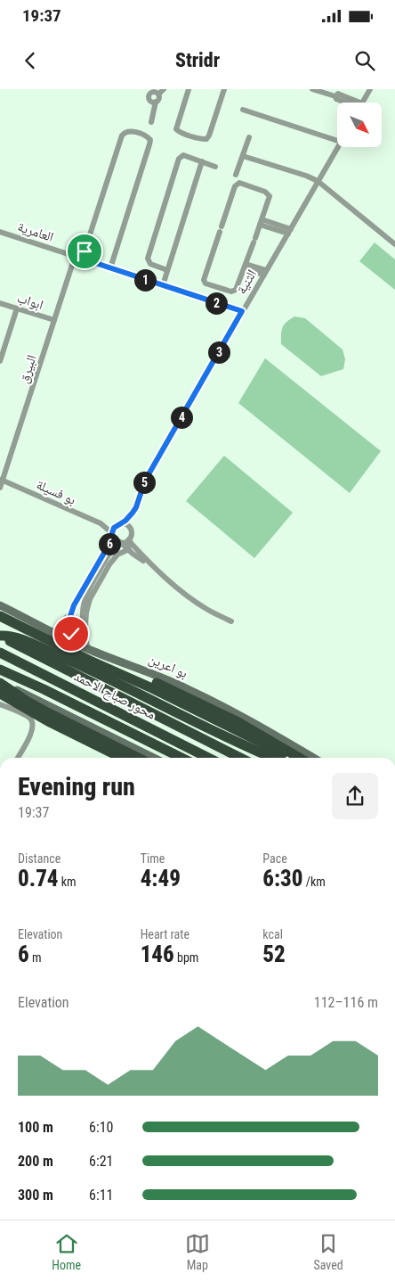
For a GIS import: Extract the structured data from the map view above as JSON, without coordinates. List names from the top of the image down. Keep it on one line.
{"streets":{"highway":["محور صباح الاحمد"],"main road":["بو اعرين"],"street":["العامرية","الثنية","ابواب","البيرق","بو فسيلة"]},"crossings":[["العامرية","الثنية"],["العامرية","البيرق"],["الثنية","بو فسيلة"],["ابواب","البيرق"],["البيرق","بو فسيلة"]],"north":"bottom right","page":{"status":"19:37","header":"Stridr","pins":["1","2","3","4","5","6"],"heading":["Evening run","19:37"],"stats":[["Distance","0.74 km"],["Time","4:49"],["Pace","6:30 /km"],["Elevation","6 m"],["Heart rate","146 bpm"],["kcal","52"]],"chart":["Elevation","112–116 m"],"list":[{"name":"100 m","note":"6:10"},{"name":"200 m","note":"6:21"},{"name":"300 m","note":"6:11"}],"tabs":["Home","Map","Saved"]}}
